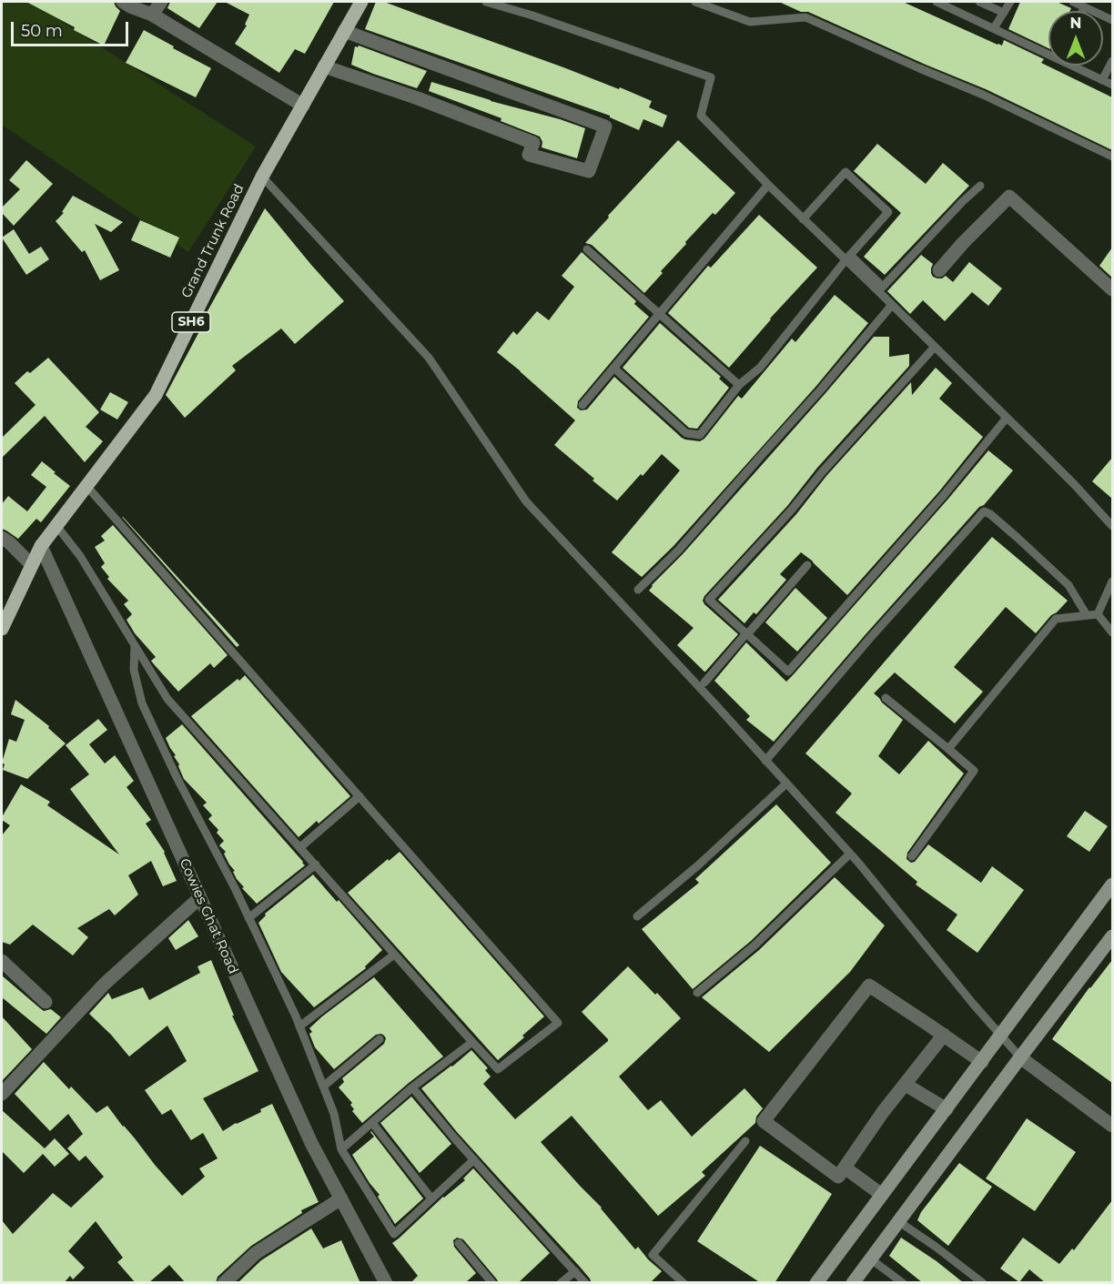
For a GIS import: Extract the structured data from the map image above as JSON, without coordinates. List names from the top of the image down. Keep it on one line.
{"streets":{"main road":["Grand Trunk Road","SH6"],"street":["Cowies Ghat Road"]},"crossings":[["Grand Trunk Road","Cowies Ghat Road"]],"scale_bar":"50 m","north":"top"}
